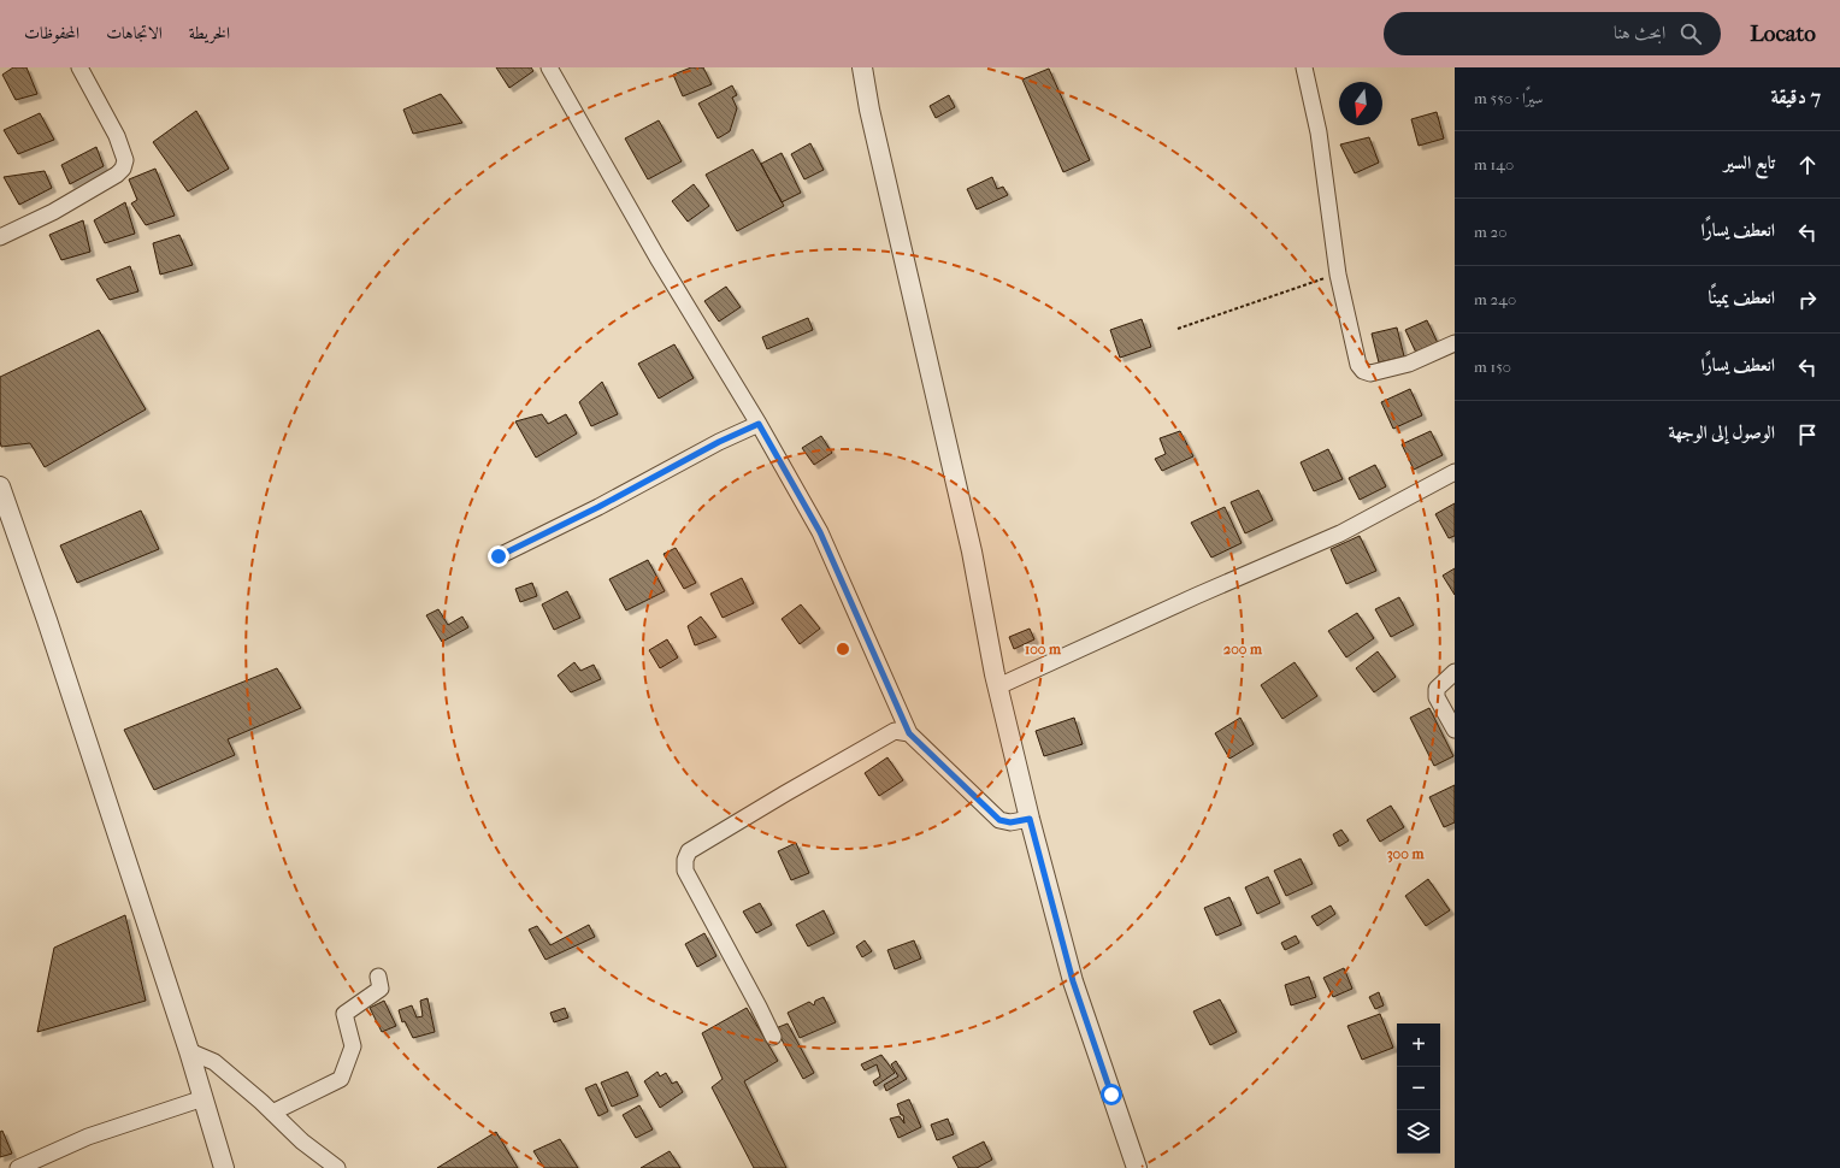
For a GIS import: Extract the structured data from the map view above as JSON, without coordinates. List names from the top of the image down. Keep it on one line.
{"north":"bottom","page":{"header":"Locato","search":"ابحث هنا","nav":["الخريطة","الاتجاهات","المحفوظات"],"heading":["7 دقيقة","سيرًا · 550 m"],"list":[["تابع السير","140 m"],["انعطف يسارًا","20 m"],["انعطف يمينًا","240 m"],["انعطف يسارًا","150 m"],"الوصول إلى الوجهة"],"map_buttons":["+","−"]},"rings":["100 m","200 m","300 m"]}
